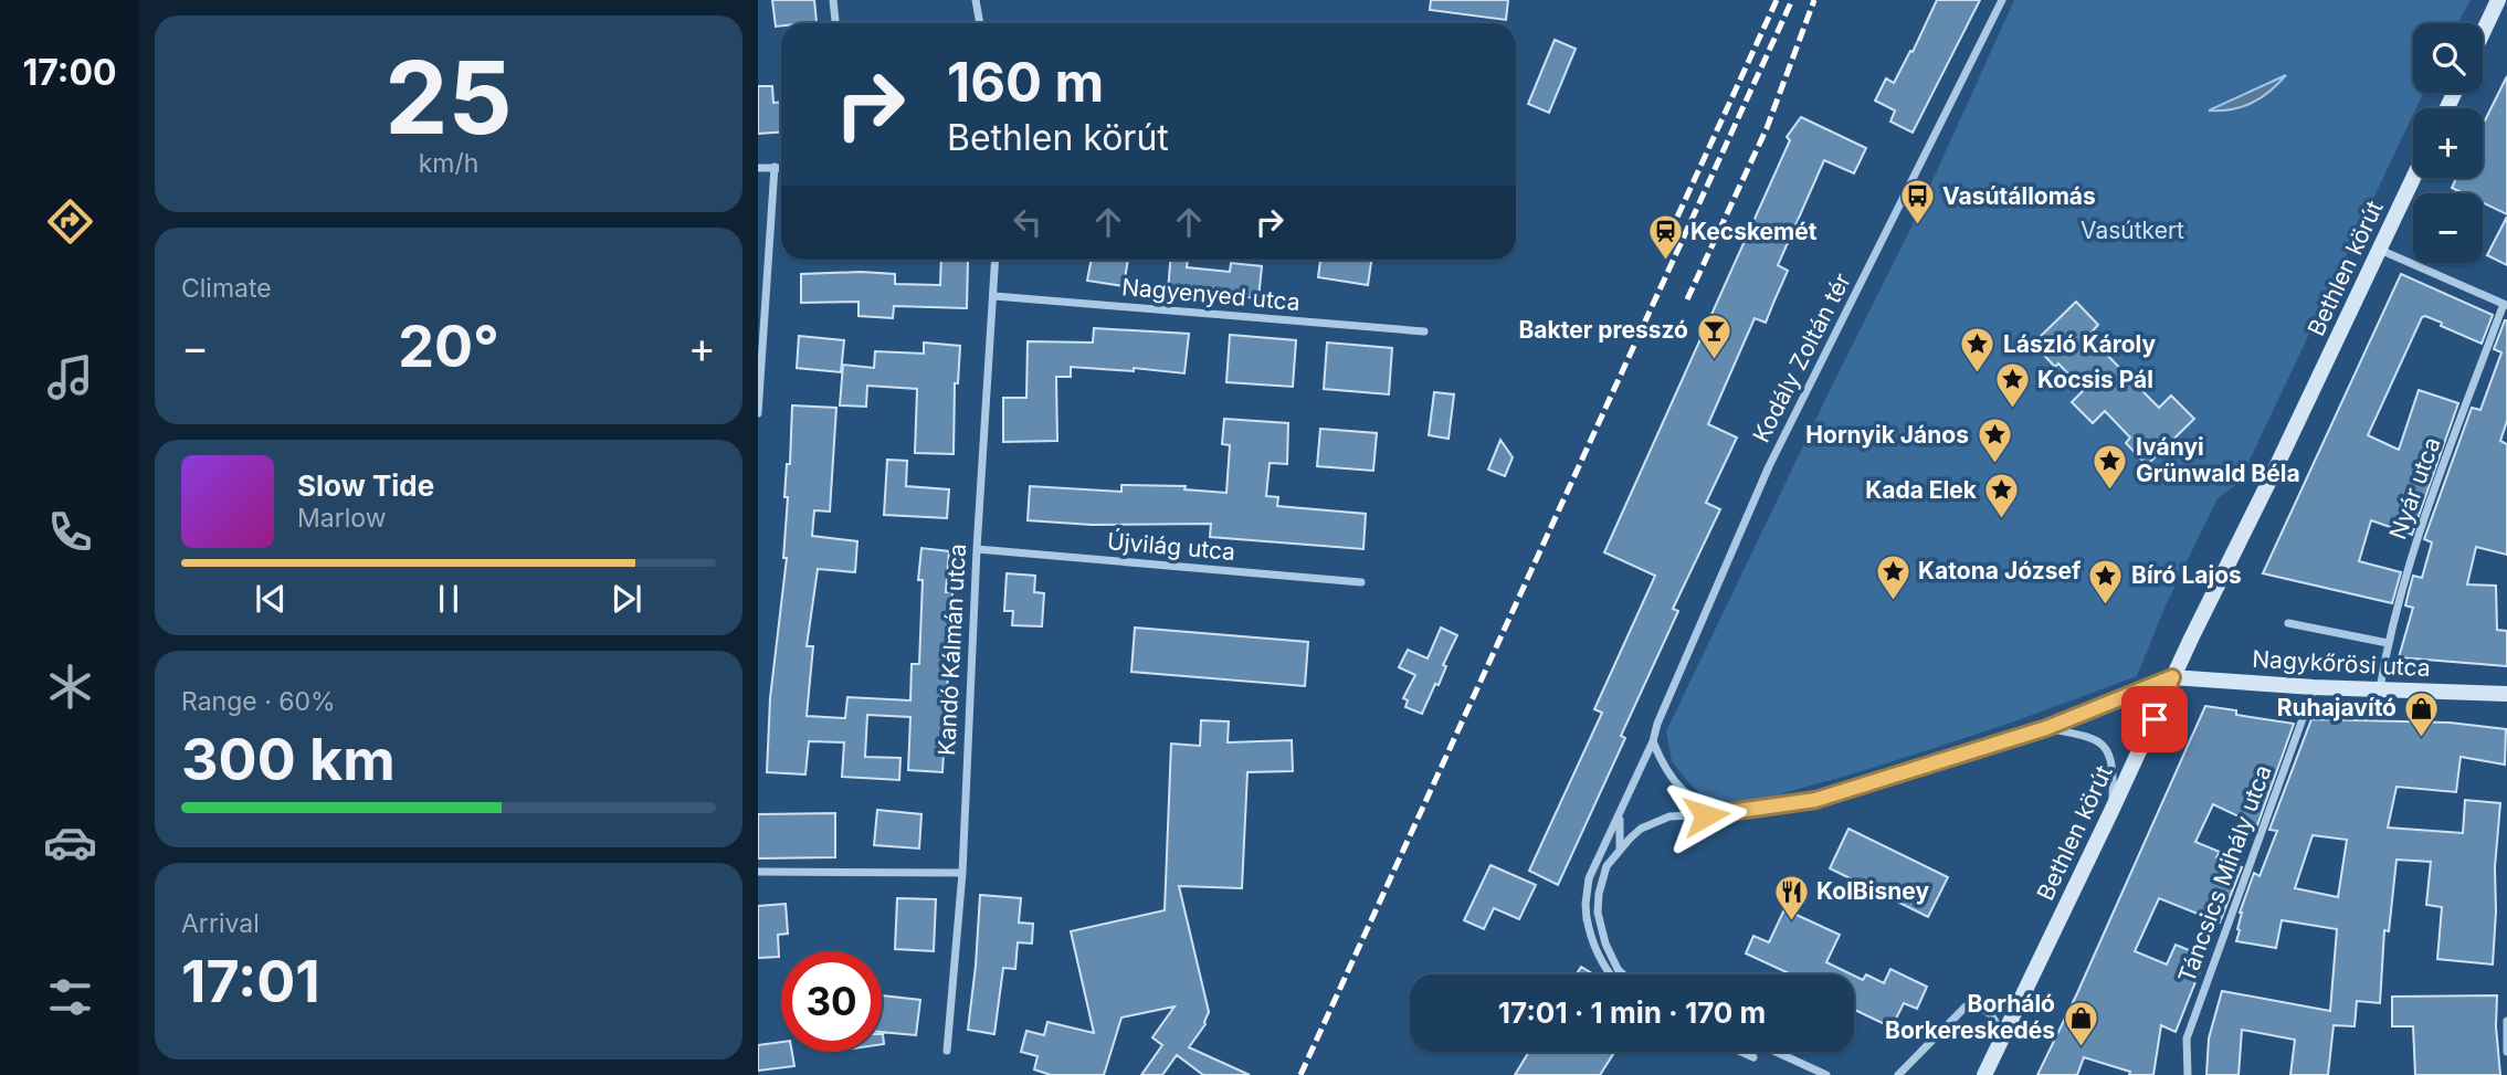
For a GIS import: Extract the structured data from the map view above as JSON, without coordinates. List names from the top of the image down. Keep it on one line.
{"streets":{"street":["Bethlen körút","Nagyenyed utca","Kodály Zoltán tér","Nyár utca","Újvilág utca","Kandó Kálmán utca","Nagykőrösi utca","Táncsics Mihály utca"]},"crossings":[["Bethlen körút","Nagykőrösi utca"],["Nagyenyed utca","Kandó Kálmán utca"],["Nyár utca","Nagykőrösi utca"],["Újvilág utca","Kandó Kálmán utca"],["Nagykőrösi utca","Táncsics Mihály utca"]],"parks":["Vasútkert"],"places":{"bus stop":["Vasútállomás"],"station":["Kecskemét"],"bar":["Bakter presszó"],"place":["László Károly","Kocsis Pál","Hornyik János","Iványi Grünwald Béla","Kada Elek","Katona József","Bíró Lajos"],"shop":["Ruhajavító","Borháló Borkereskedés"],"restaurant":["KolBisney"]},"page":{"tabs":"17:00","tile":[["25","km/h"],"Climate",["Range · 60%","300 km"],["Arrival","17:01"]],"map_buttons":["+","−"],"turn":["160 m","Bethlen körút"],"heat":["−","20°","+"],"song":["Slow Tide","Marlow"],"limit":"30","trip":"17:01 · 1 min · 170 m"}}
